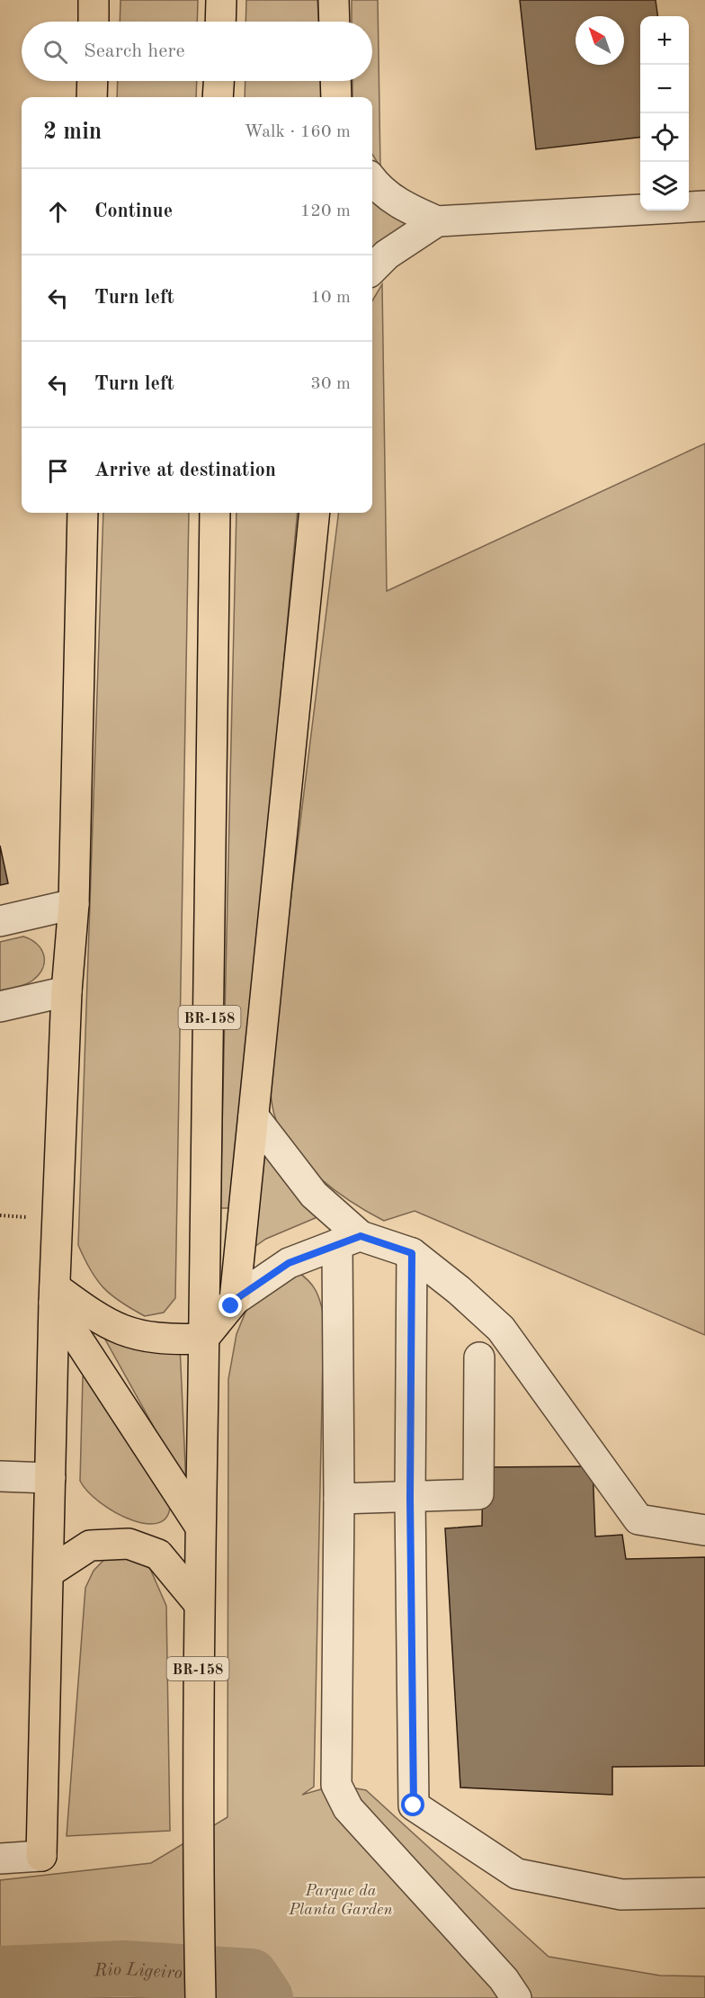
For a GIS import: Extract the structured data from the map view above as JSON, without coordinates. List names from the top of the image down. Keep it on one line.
{"streets":{"main road":["BR-158"]},"water":["Rio Ligeiro"],"parks":["Parque da Planta Garden"],"north":"top left","page":{"map_buttons":["+","−"],"search":"Search here","heading":["2 min","Walk · 160 m"],"list":[["Continue","120 m"],["Turn left","10 m"],["Turn left","30 m"],"Arrive at destination"]}}
